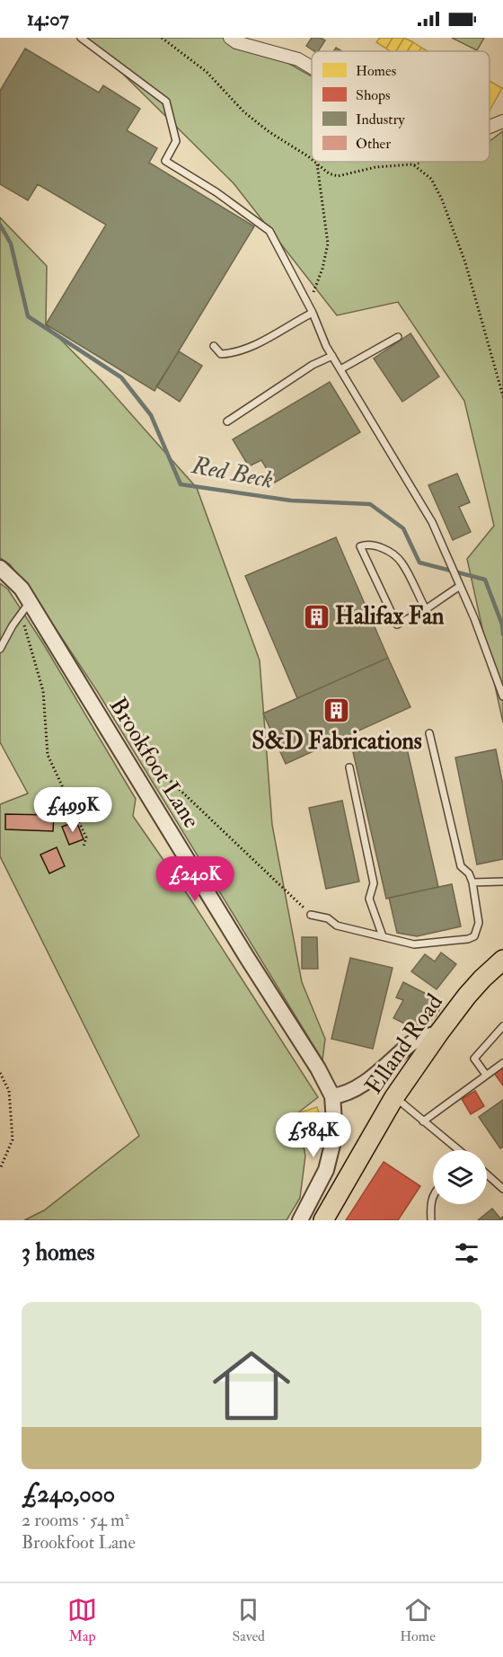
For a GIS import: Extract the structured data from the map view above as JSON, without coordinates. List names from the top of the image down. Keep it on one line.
{"streets":{"main road":["Elland Road"],"street":["Brookfoot Lane"]},"water":["Red Beck"],"places":{"building":["Halifax Fan","S&D Fabrications"]},"legend":["Homes","Shops","Industry","Other"],"page":{"status":"14:07","price":["£499K","£240K","£584K"],"heading":"3 homes","list":[{"name":"£240,000","note":"2 rooms · 54 m² · Brookfoot Lane"}],"tabs":["Map","Saved","Home"]}}
